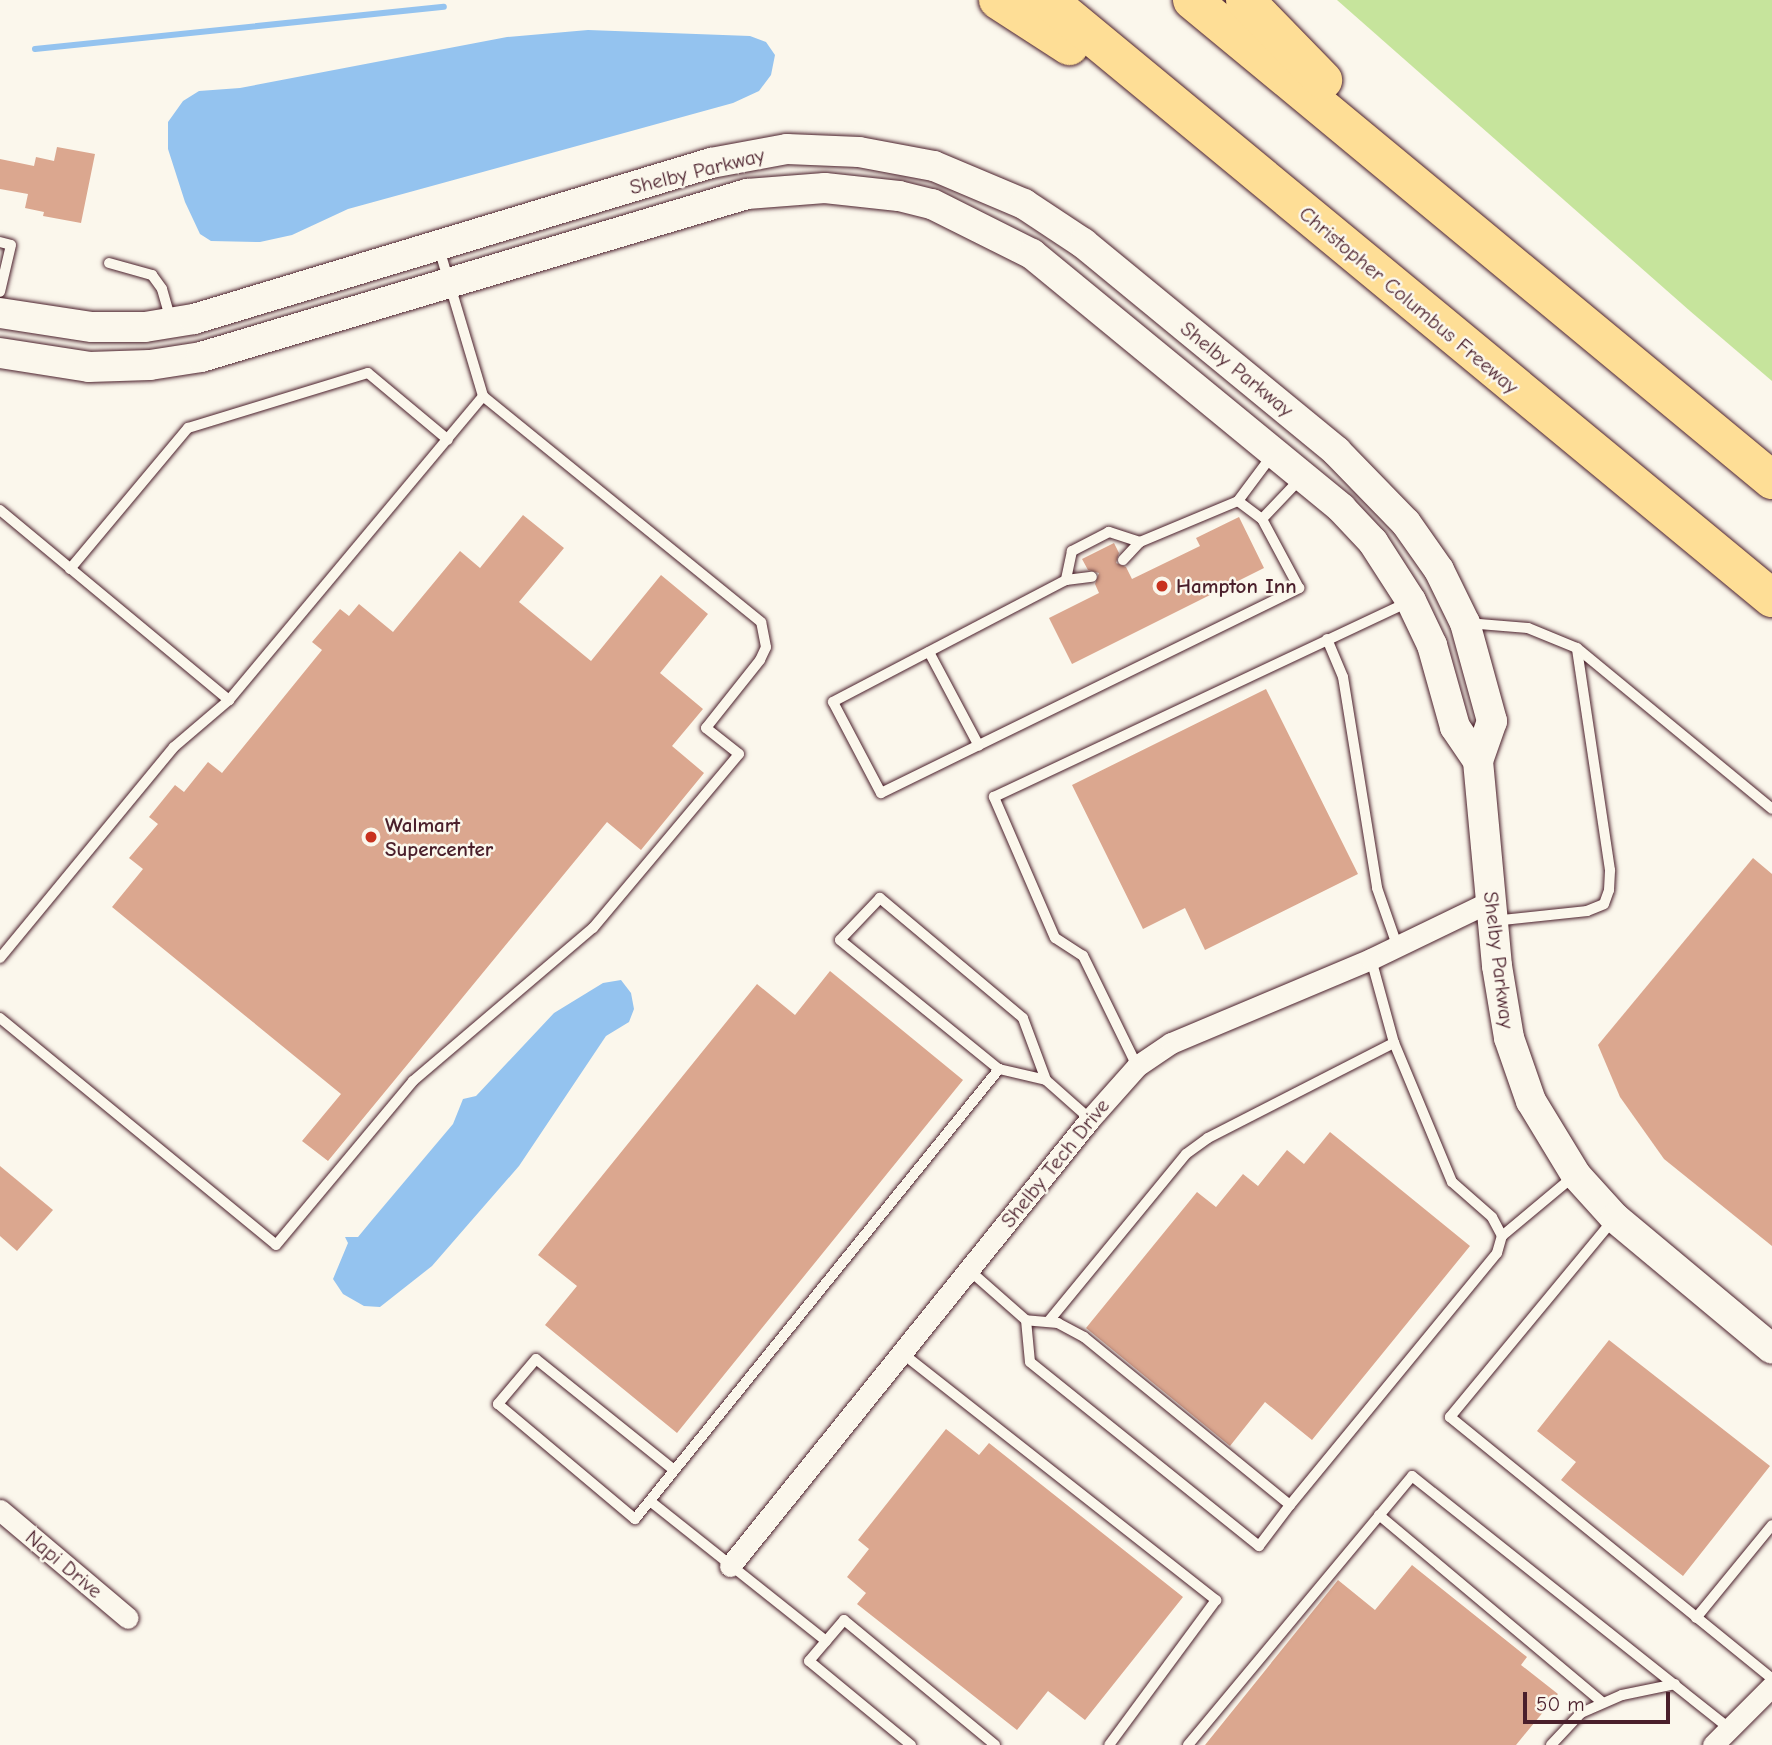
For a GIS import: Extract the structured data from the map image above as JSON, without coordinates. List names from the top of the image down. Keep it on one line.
{"streets":{"highway":["Christopher Columbus Freeway"],"street":["Shelby Parkway","Shelby Tech Drive","Napi Drive"]},"crossings":[["Shelby Parkway","Shelby Tech Drive"]],"places":["Hampton Inn","Walmart Supercenter"],"scale_bar":"50 m"}
